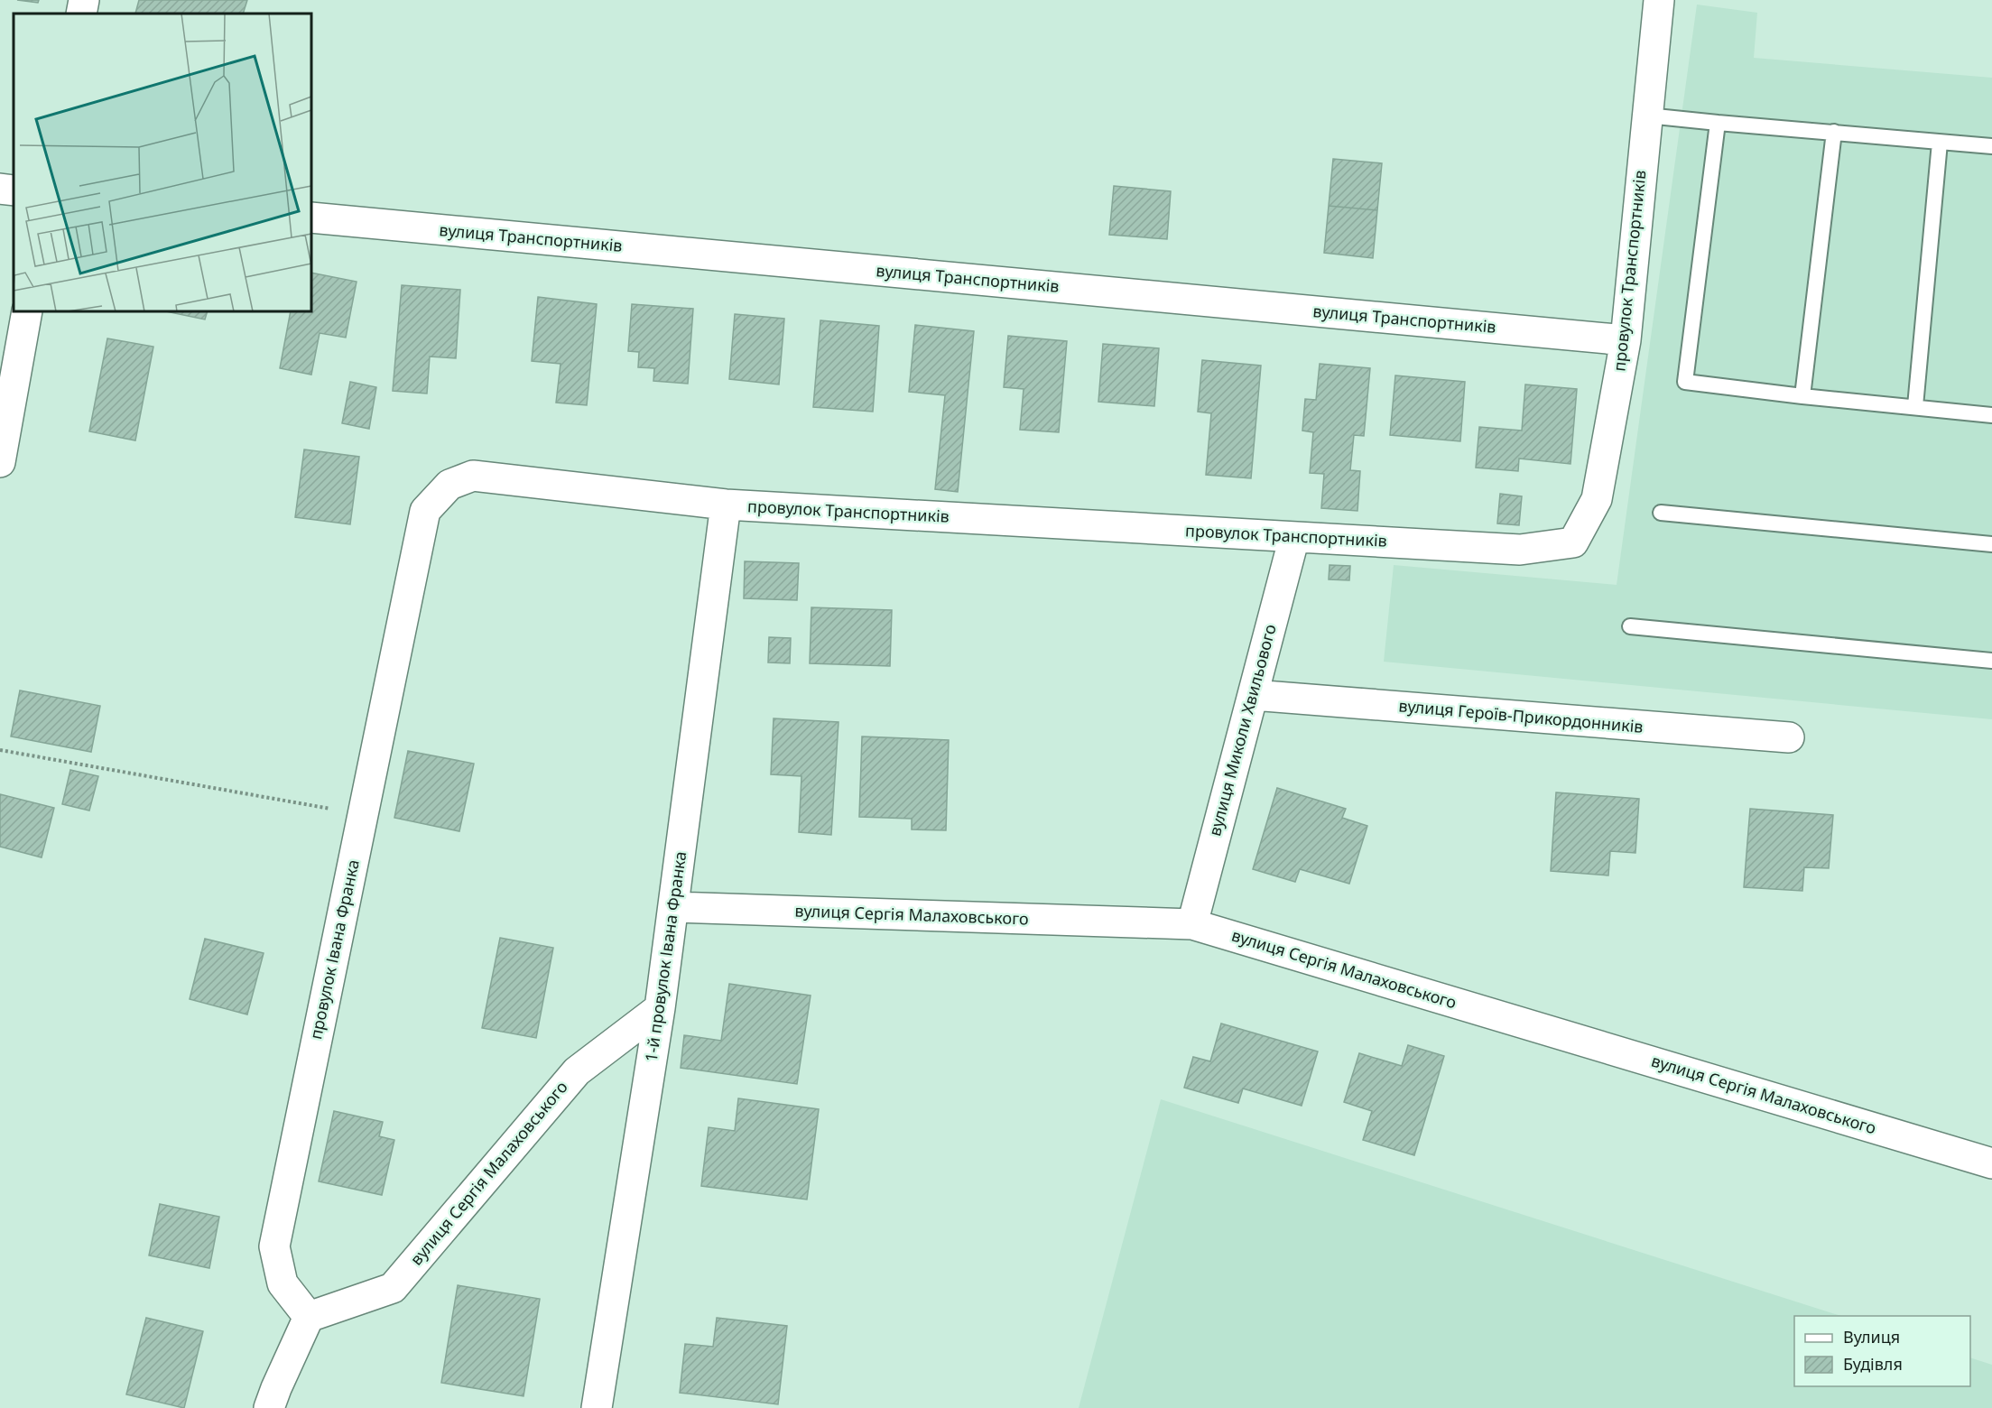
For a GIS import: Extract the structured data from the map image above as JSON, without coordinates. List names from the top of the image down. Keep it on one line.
{"streets":{"street":["вулиця Транспортників","провулок Транспортників","вулиця Героїв-Прикордонників","вулиця Миколи Хвильового","вулиця Сергія Малаховського","провулок Івана Франка","1-й провулок Івана Франка"]},"crossings":[["вулиця Транспортників","провулок Транспортників"],["провулок Транспортників","вулиця Миколи Хвильового"],["провулок Транспортників","провулок Івана Франка"],["провулок Транспортників","1-й провулок Івана Франка"],["вулиця Героїв-Прикордонників","вулиця Миколи Хвильового"],["вулиця Миколи Хвильового","вулиця Сергія Малаховського"],["вулиця Сергія Малаховського","провулок Івана Франка"],["вулиця Сергія Малаховського","1-й провулок Івана Франка"]],"legend":["Вулиця","Будівля"]}
